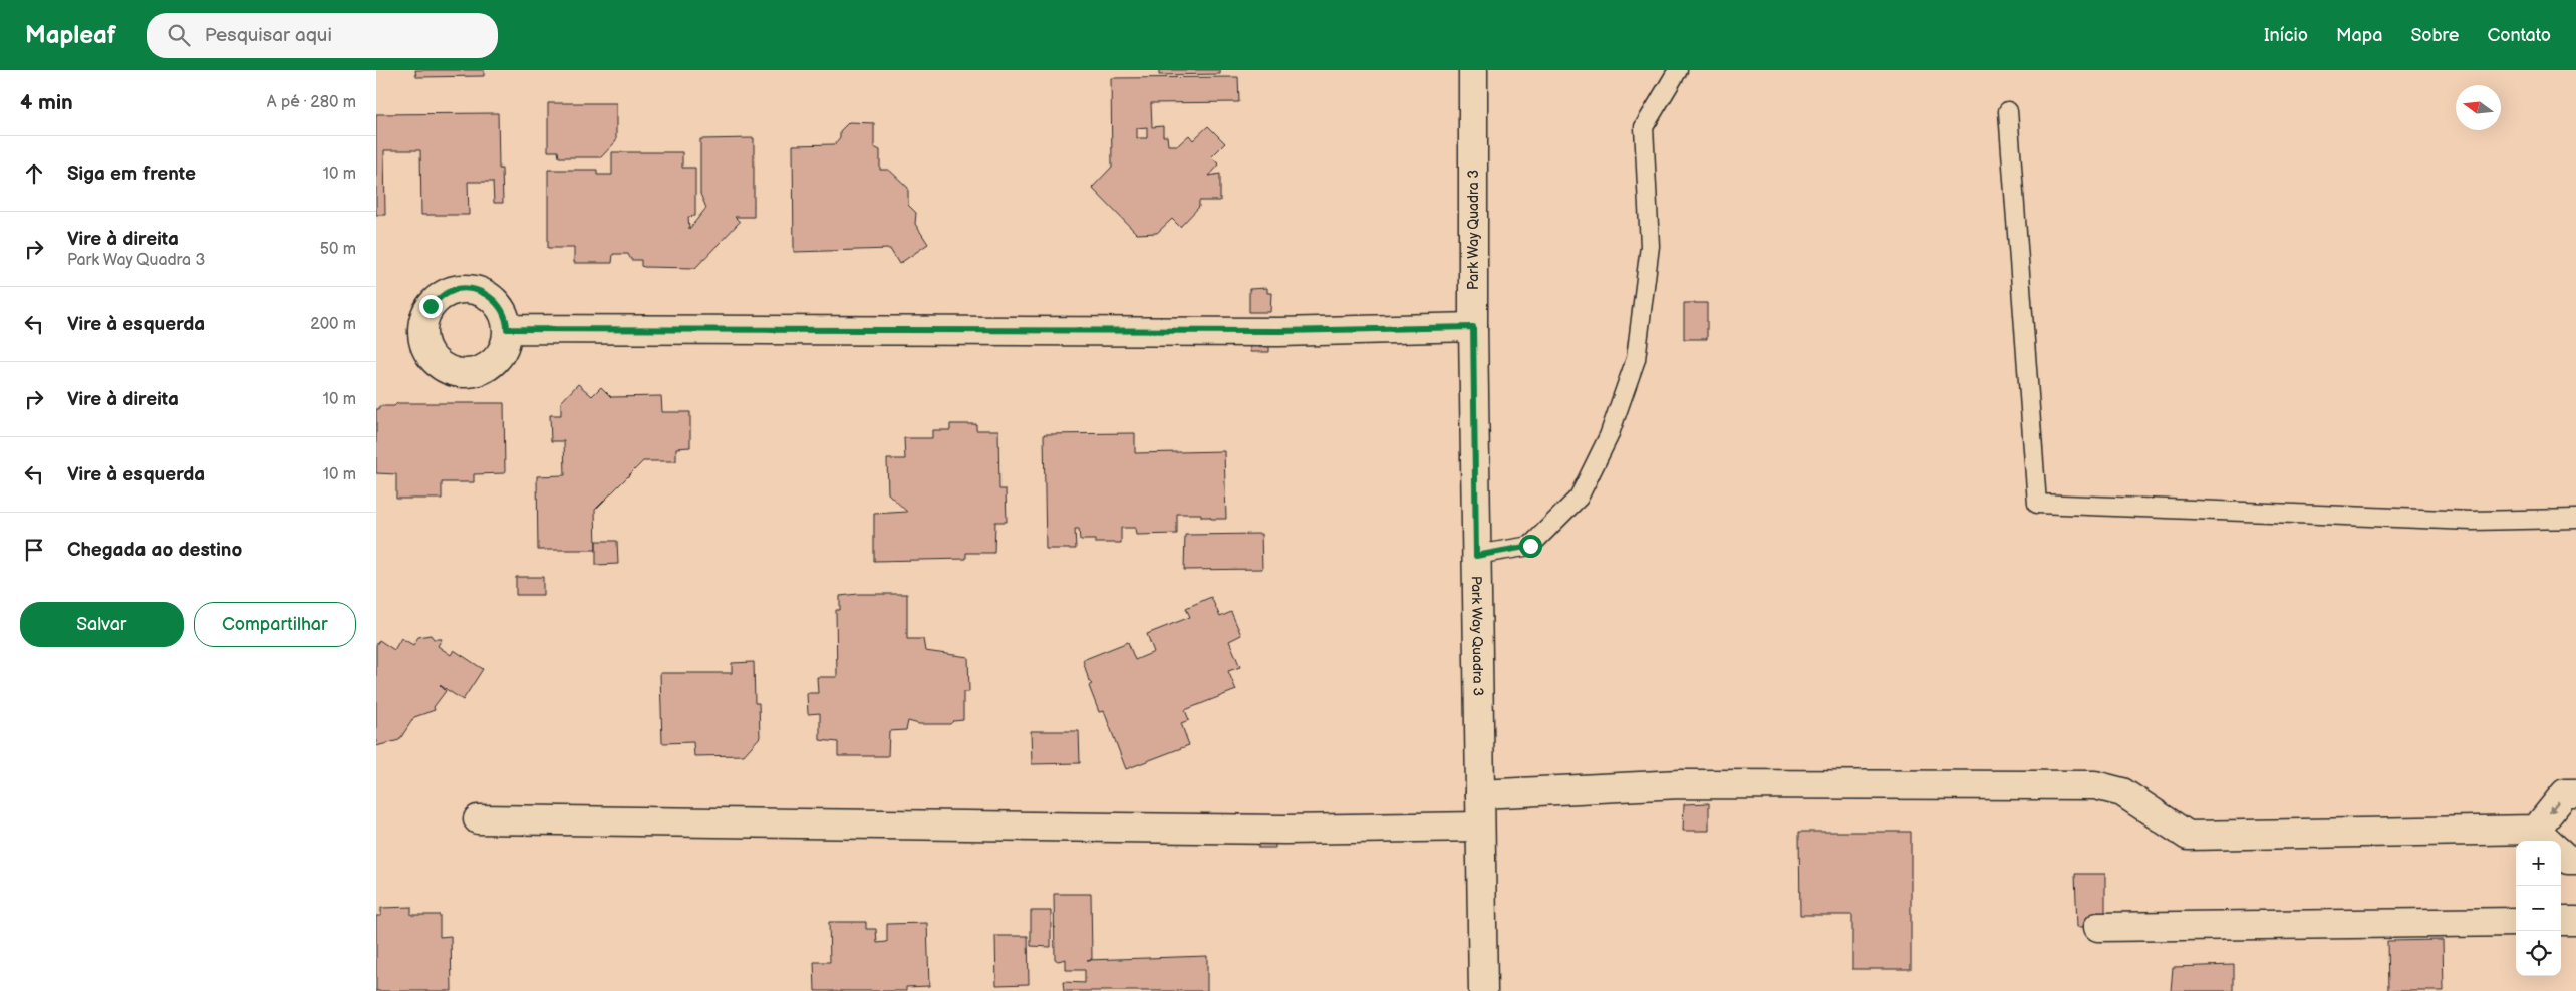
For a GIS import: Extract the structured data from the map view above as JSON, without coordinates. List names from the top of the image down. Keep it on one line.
{"streets":{"street":["Park Way Quadra 3"]},"north":"left","page":{"header":"Mapleaf","search":"Pesquisar aqui","nav":["Início","Mapa","Sobre","Contato"],"heading":["4 min","A pé · 280 m"],"list":[["Siga em frente","10 m"],["Vire à direita","Park Way Quadra 3","50 m"],["Vire à esquerda","200 m"],["Vire à direita","10 m"],["Vire à esquerda","10 m"],"Chegada ao destino"],"buttons":["Salvar","Compartilhar"],"map_buttons":["+","−"]}}
